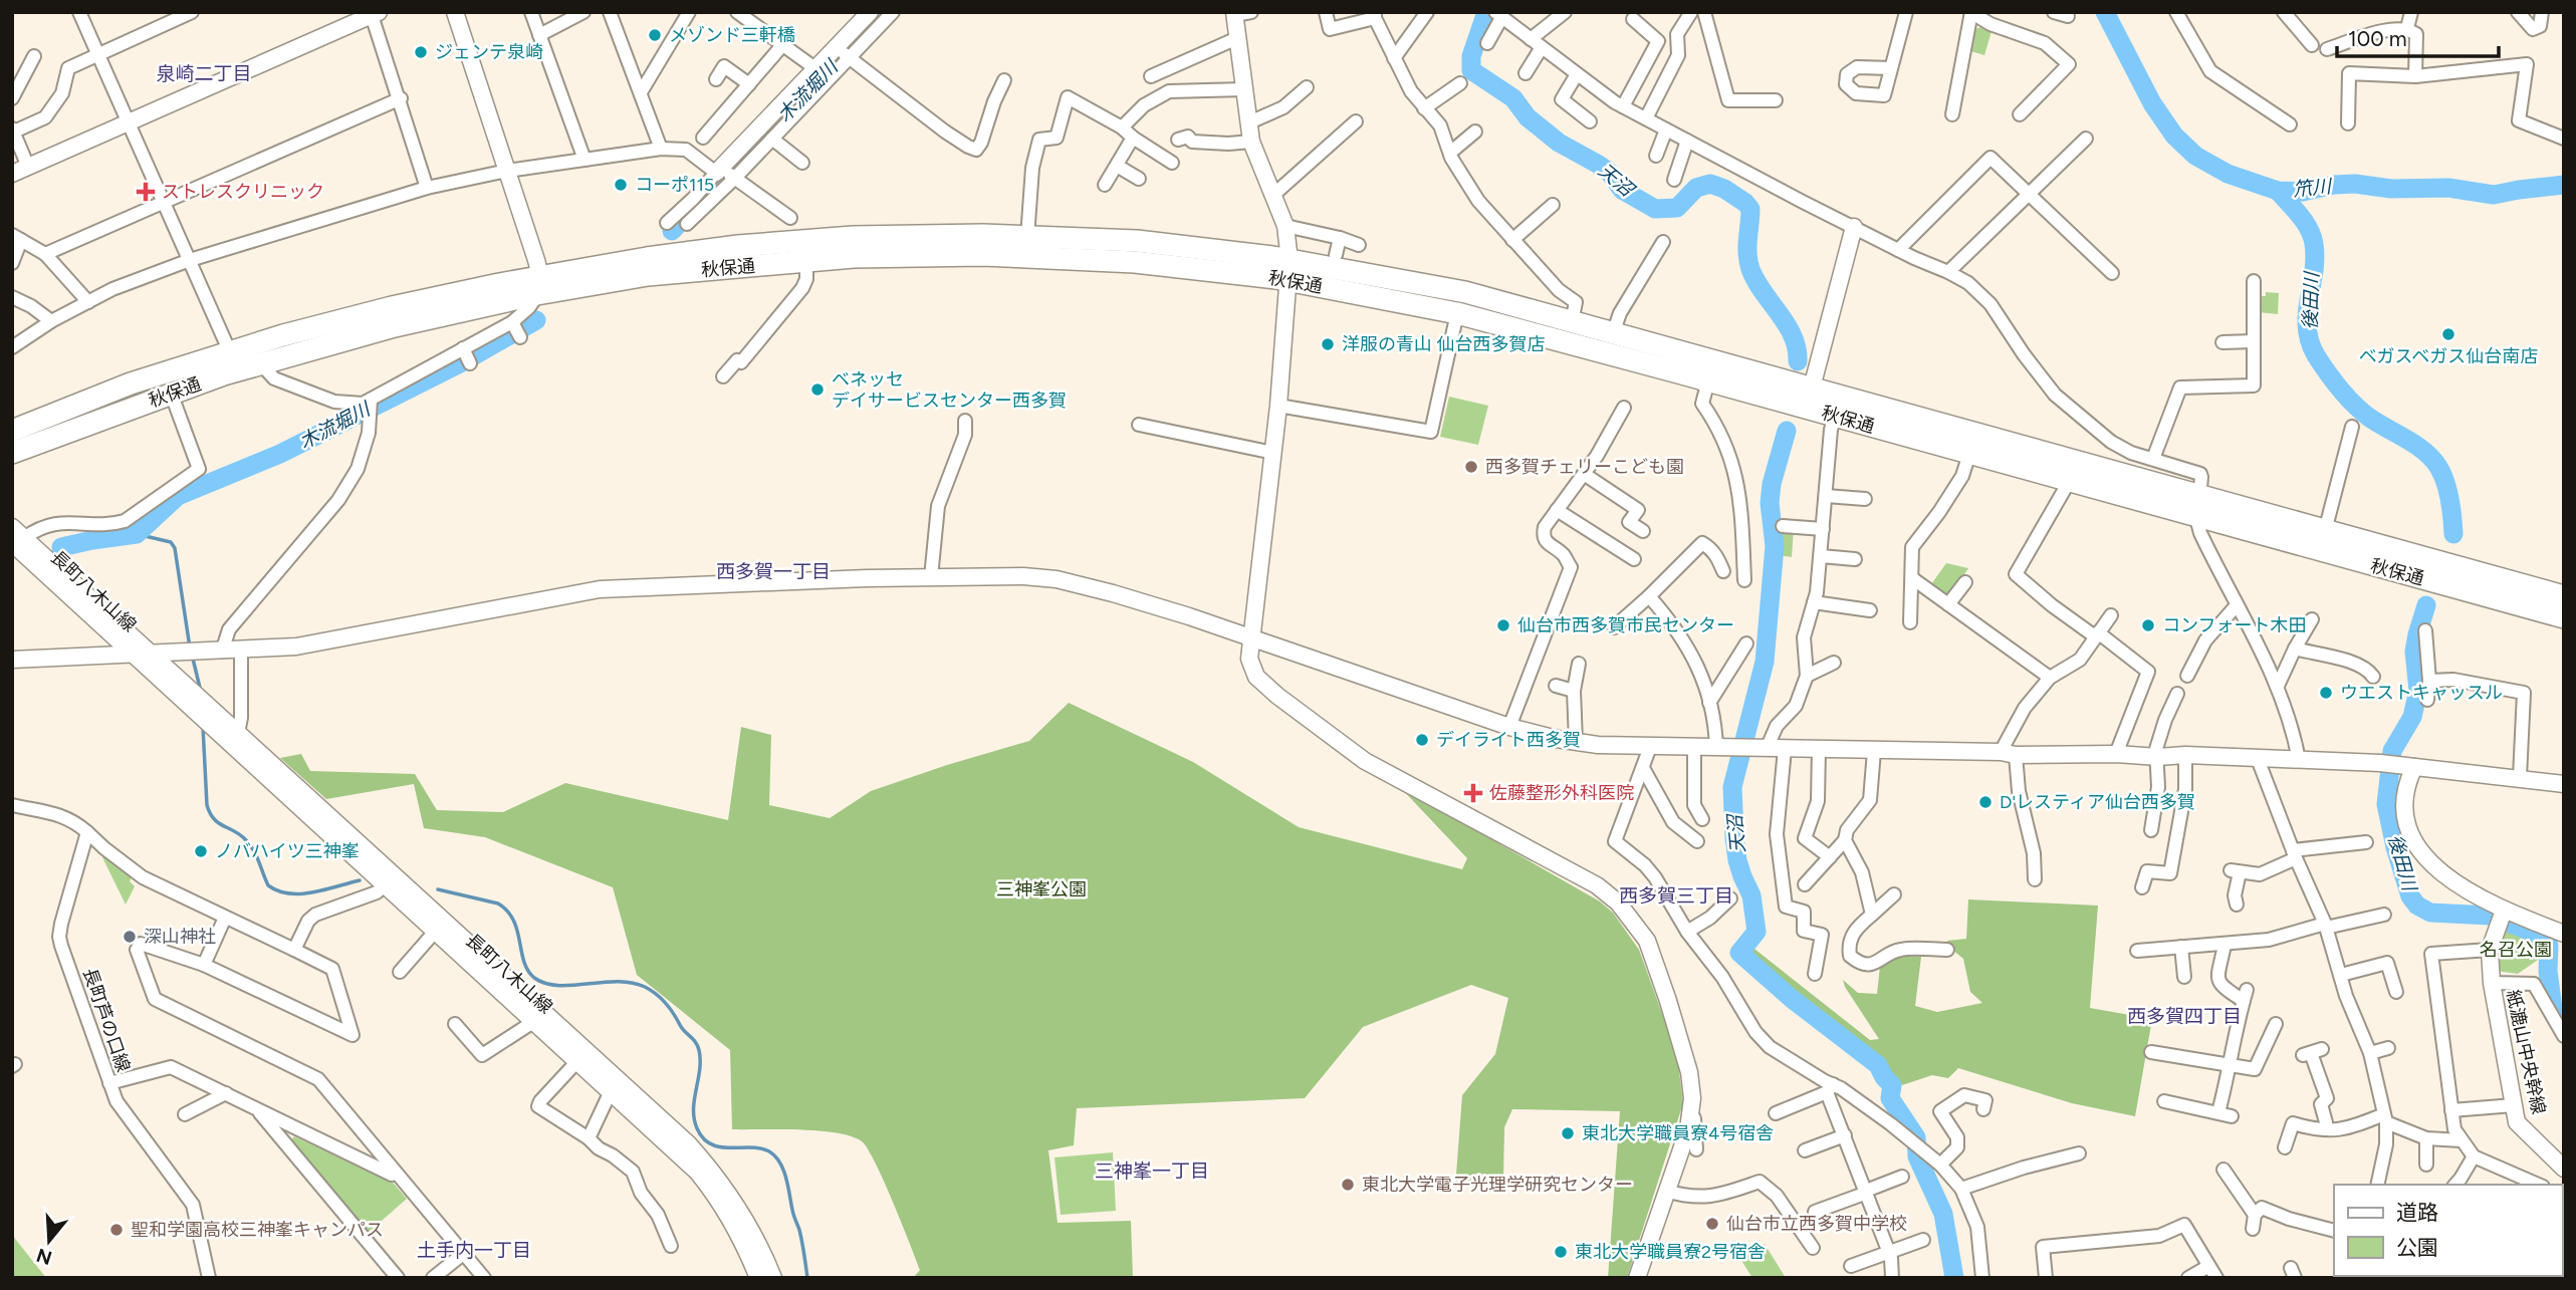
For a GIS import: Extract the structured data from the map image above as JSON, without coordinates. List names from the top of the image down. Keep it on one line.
{"streets":{"highway":["秋保通"],"street":["長町八木山線","長町芦の口線","紙漉山中央幹線"]},"districts":["泉崎二丁目","西多賀一丁目","西多賀三丁目","西多賀四丁目","三神峯一丁目","土手内一丁目"],"water":["木流堀川","天沼","笊川","後田川"],"parks":["三神峯公園","名召公園"],"places":{"other":["メゾンド三軒橋","ジェンテ泉崎","コーポ115","ベガスベガス仙台南店","洋服の青山 仙台西多賀店","ベネッセ デイサービスセンター西多賀","西多賀チェリーこども園","仙台市西多賀市民センター","コンフォート木田","ウエストキャッスル","デイライト西多賀","D'レスティア仙台西多賀","ノバハイツ三神峯","深山神社","東北大学職員寮4号宿舎","東北大学電子光理学研究センター","仙台市立西多賀中学校","聖和学園高校三神峯キャンパス","東北大学職員寮2号宿舎"],"health":["ストレスクリニック","佐藤整形外科医院"]},"legend":["道路","公園"],"scale_bar":"100 m","north":"bottom"}
